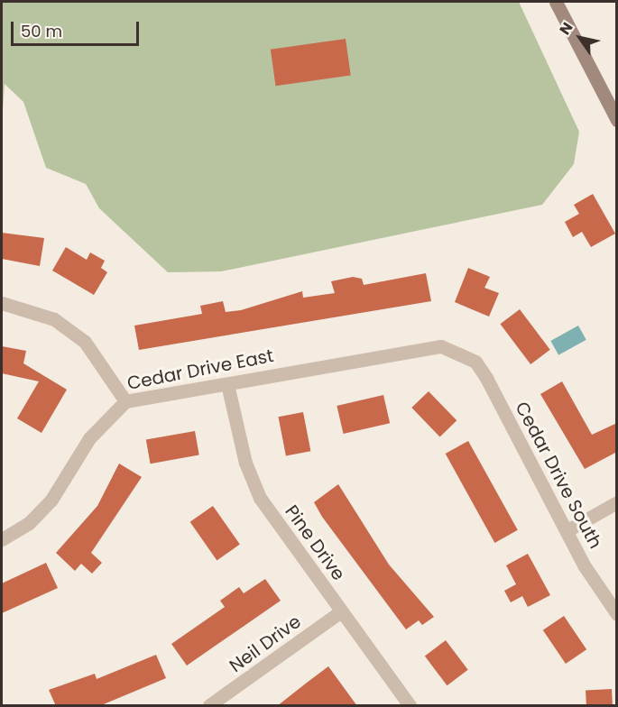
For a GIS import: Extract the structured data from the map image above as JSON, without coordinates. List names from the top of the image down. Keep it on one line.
{"streets":{"street":["Cedar Drive East","Cedar Drive South","Pine Drive","Neil Drive"]},"crossings":[["Cedar Drive East","Cedar Drive South"],["Cedar Drive East","Pine Drive"],["Pine Drive","Neil Drive"]],"scale_bar":"50 m","north":"top left"}
